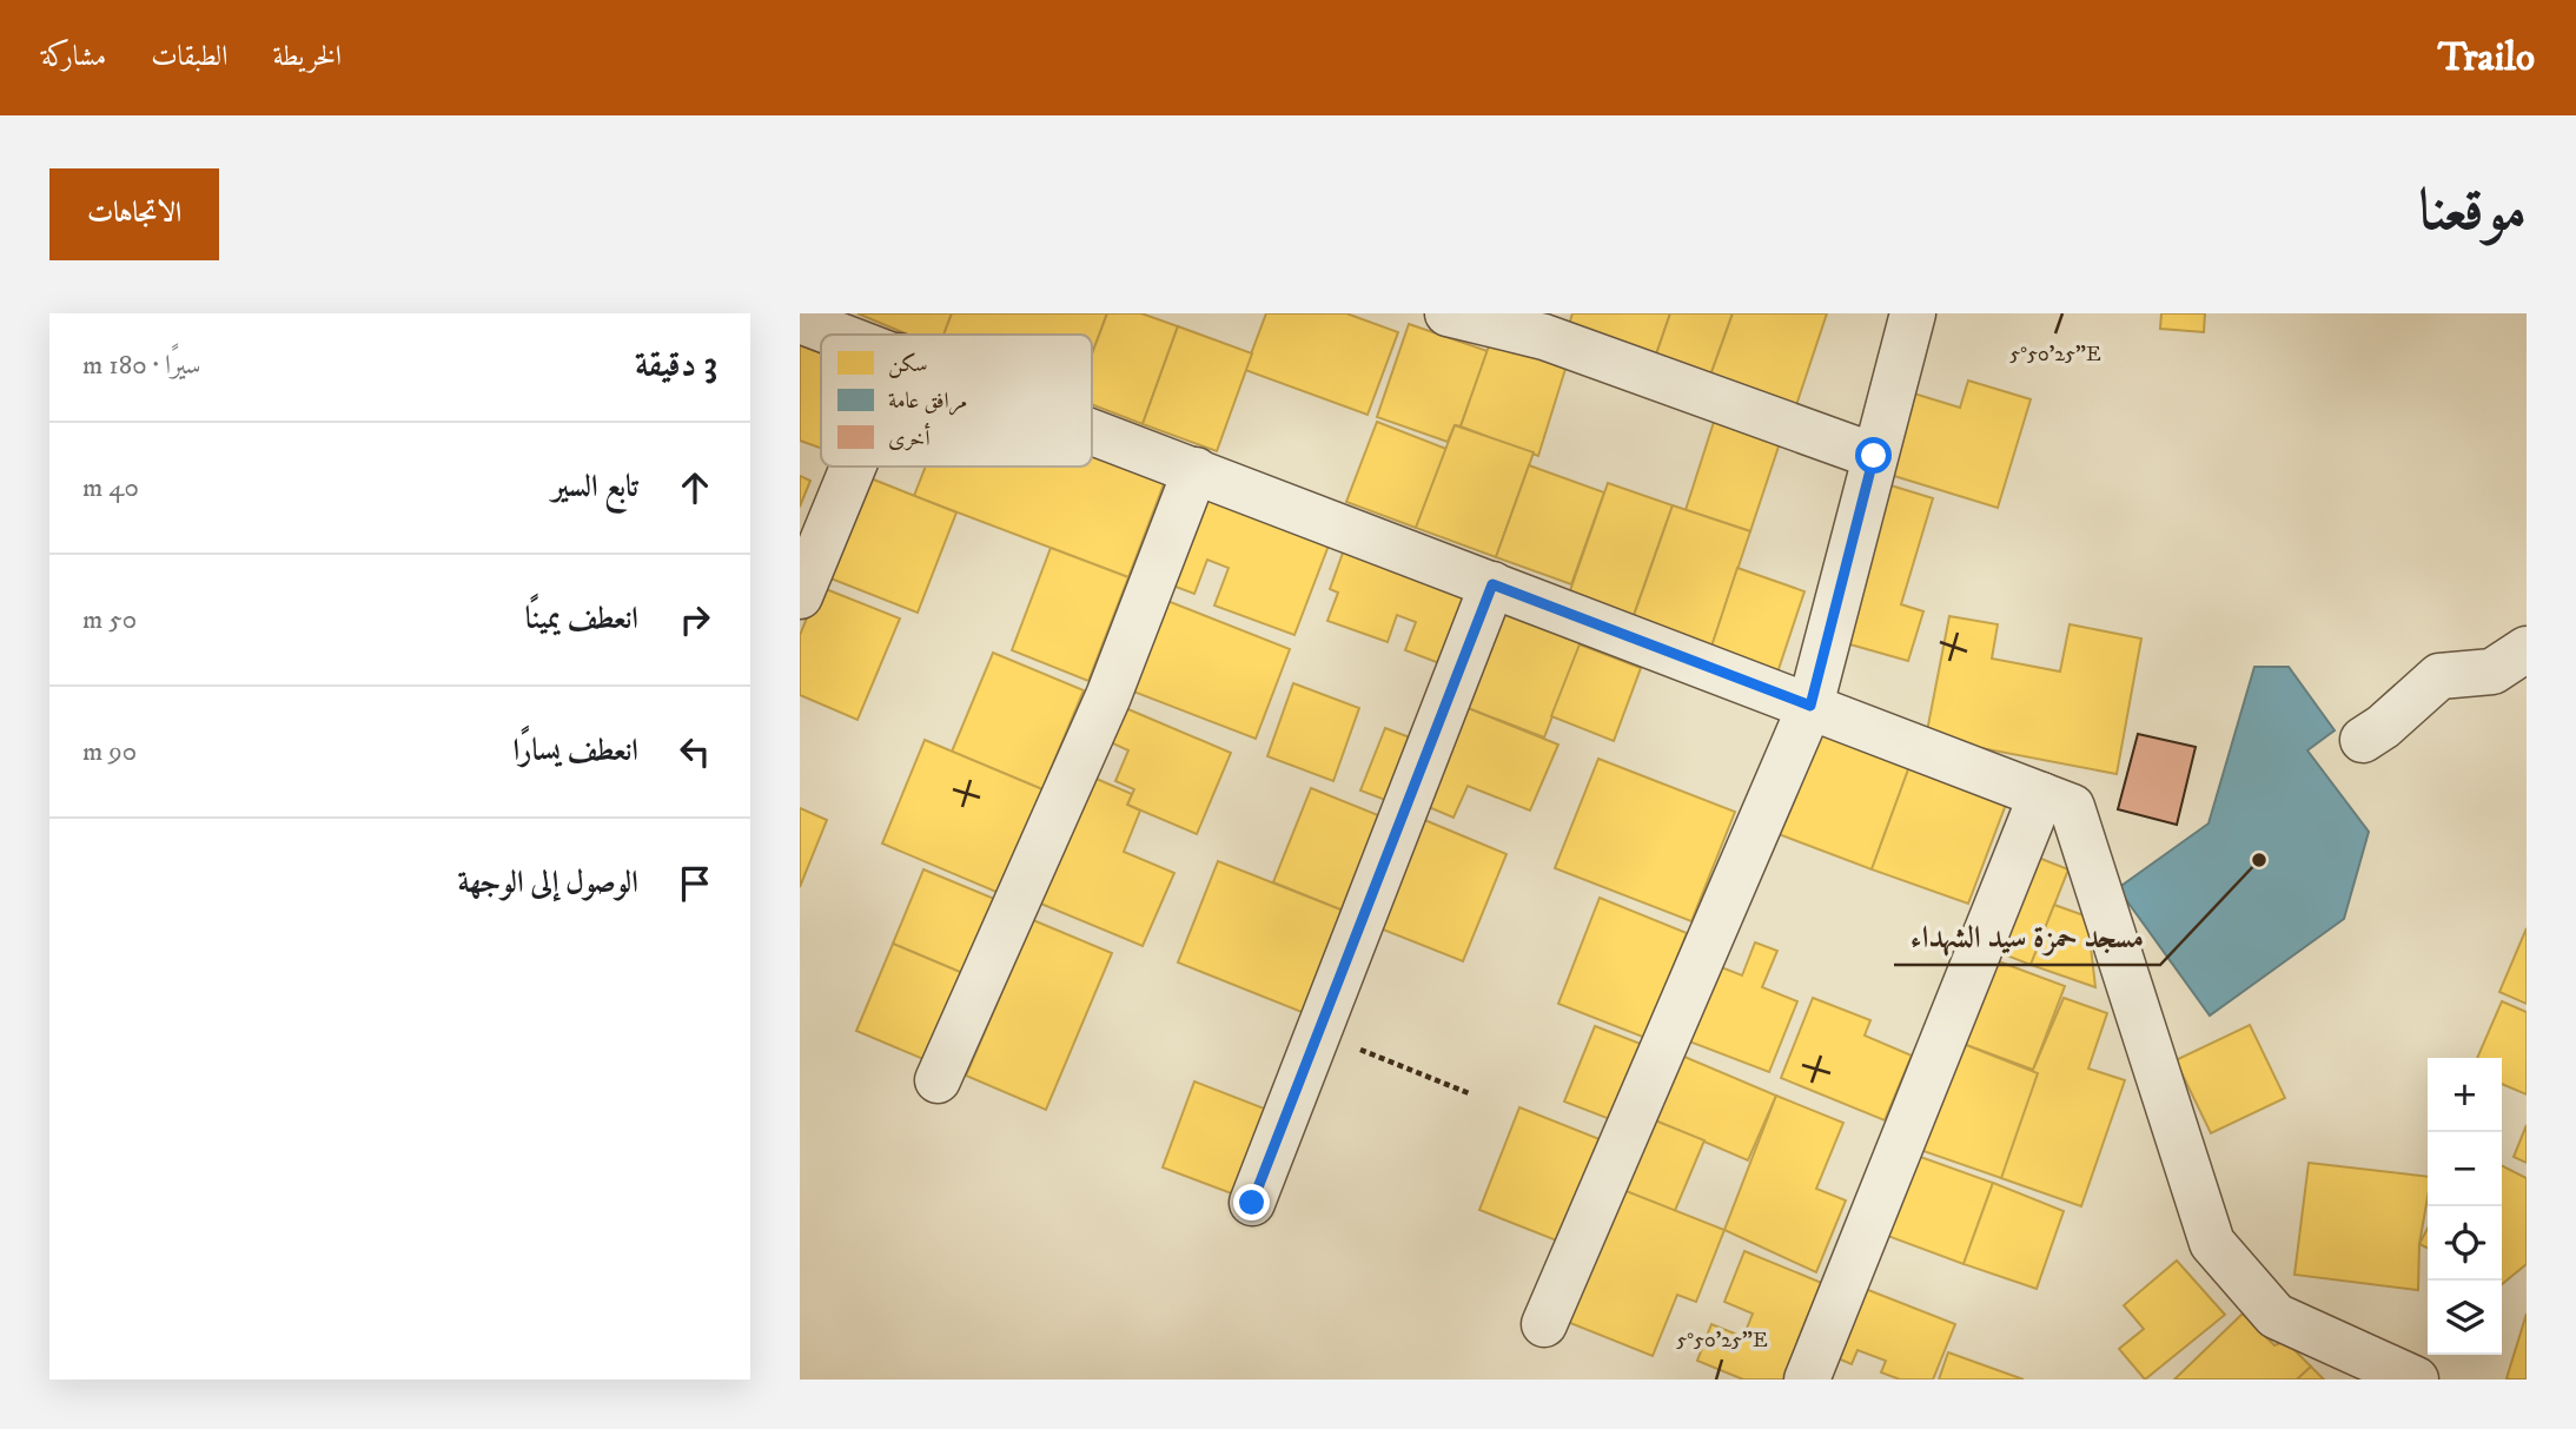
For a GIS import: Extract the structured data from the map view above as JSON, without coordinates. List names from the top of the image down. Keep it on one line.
{"places":["مسجد حمزة سيد الشهداء"],"legend":["سكن","مرافق عامة","أخرى"],"page":{"header":"Trailo","nav":["الخريطة","الطبقات","مشاركة"],"title":"موقعنا","buttons":"الاتجاهات","heading":["3 دقيقة","سيرًا · 180 m"],"list":[["تابع السير","40 m"],["انعطف يمينًا","50 m"],["انعطف يسارًا","90 m"],"الوصول إلى الوجهة"],"map_buttons":["+","−"]},"coordinates":["5°50'25\"E"]}
